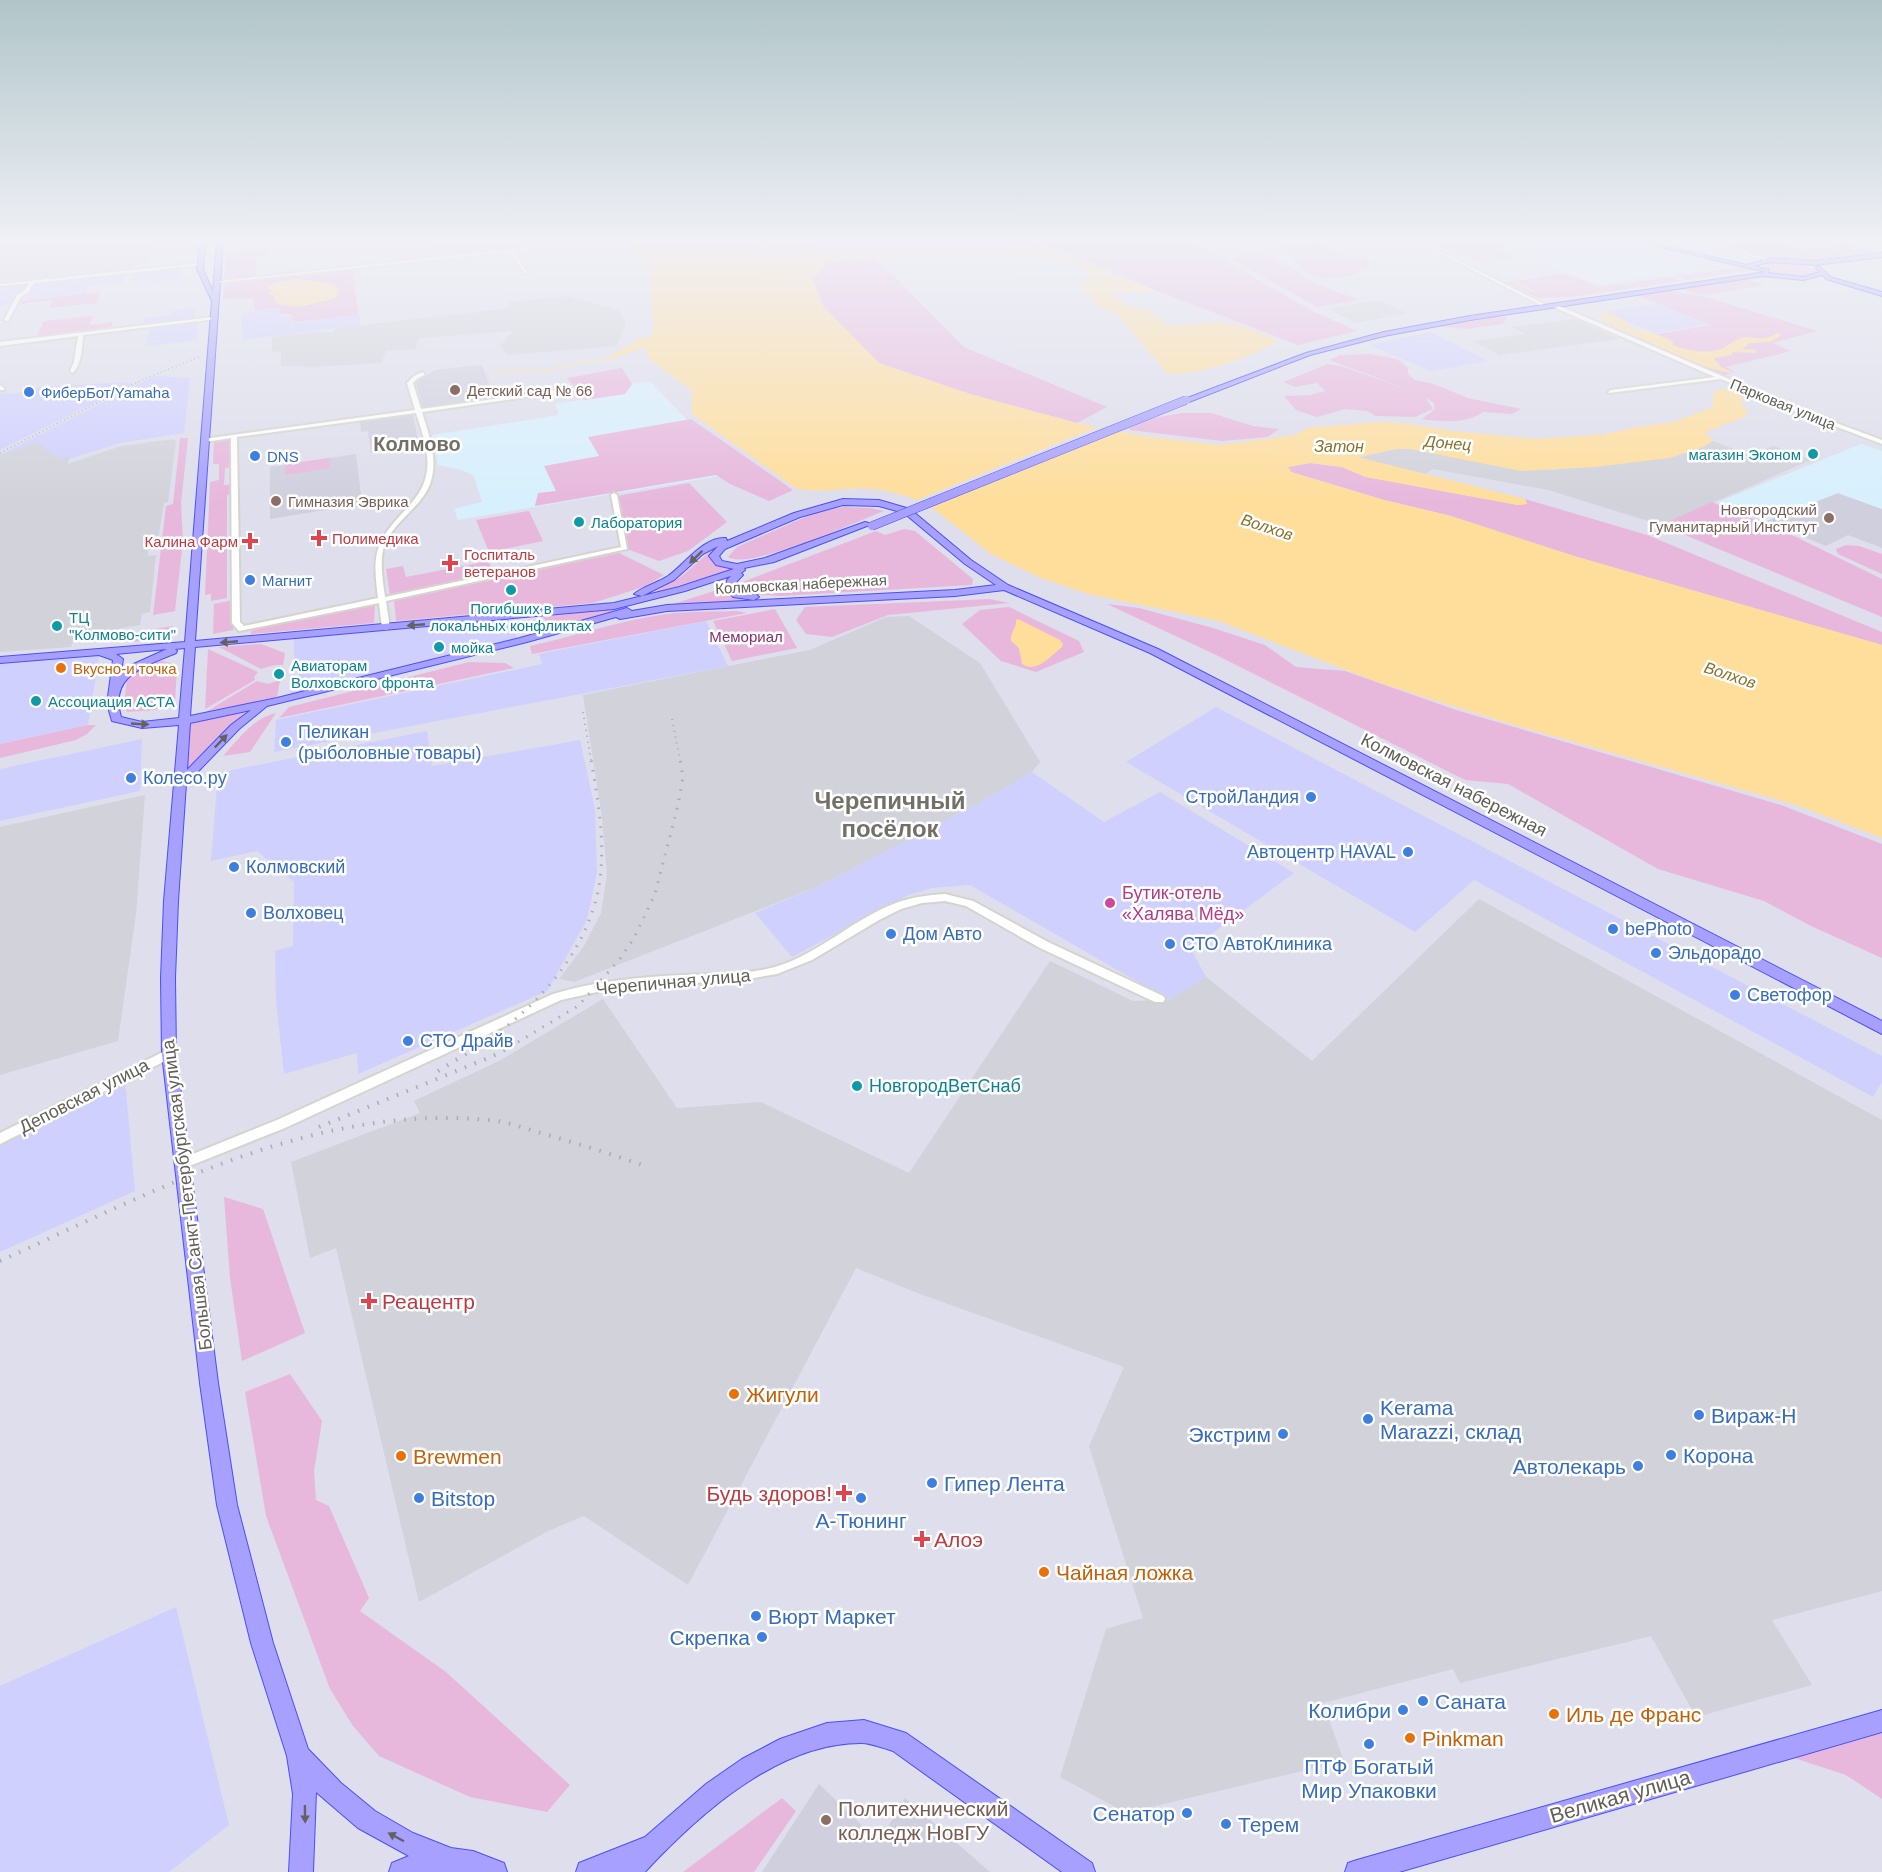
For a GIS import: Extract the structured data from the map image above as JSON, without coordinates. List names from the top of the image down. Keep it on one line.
{"streets":{"main road":["Колмовская набережная","Большая Санкт-Петербургская улица","Великая улица"],"street":["Парковая улица","Черепичная улица","Деповская улица"]},"crossings":[["Черепичная улица","Большая Санкт-Петербургская улица"],["Деповская улица","Большая Санкт-Петербургская улица"]],"districts":["Колмово","Черепичный посёлок"],"water":["Донец","Затон","Волхов"],"parks":["Мемориал"],"places":{"other":["Детский сад № 66","ФиберБот/Yamaha","магазин Эконом","DNS","Гимназия Эврика","Новгородский Гуманитарный Институт","Лаборатория","Магнит","Погибших в локальных конфликтах","ТЦ \"Колмово-сити\"","мойка","Вкусно-и точка","Авиаторам Волховского фронта","Ассоциация АСТА","Пеликан (рыболовные товары)","Колесо.ру","СтройЛандия","Автоцентр HAVAL","Колмовский","Бутик-отель «Халява Мёд»","Волховец","bePhoto","Дом Авто","СТО АвтоКлиника","Эльдорадо","Светофор","СТО Драйв","НовгородВетСнаб","Жигули","Вираж-Н","Kerama Marazzi, склад","Экстрим","Корона","Brewmen","Автолекарь","Гипер Лента","Bitstop","А-Тюнинг","Чайная ложка","Вюрт Маркет","Скрепка","Саната","Колибри","Иль де Франс","Pinkman","ПТФ Богатый Мир Упаковки","Сенатор","Политехнический колледж НовГУ","Терем"],"health":["Полимедика","Калина Фарм","Госпиталь ветеранов","Реацентр","Будь здоров!","Алоэ"]}}
